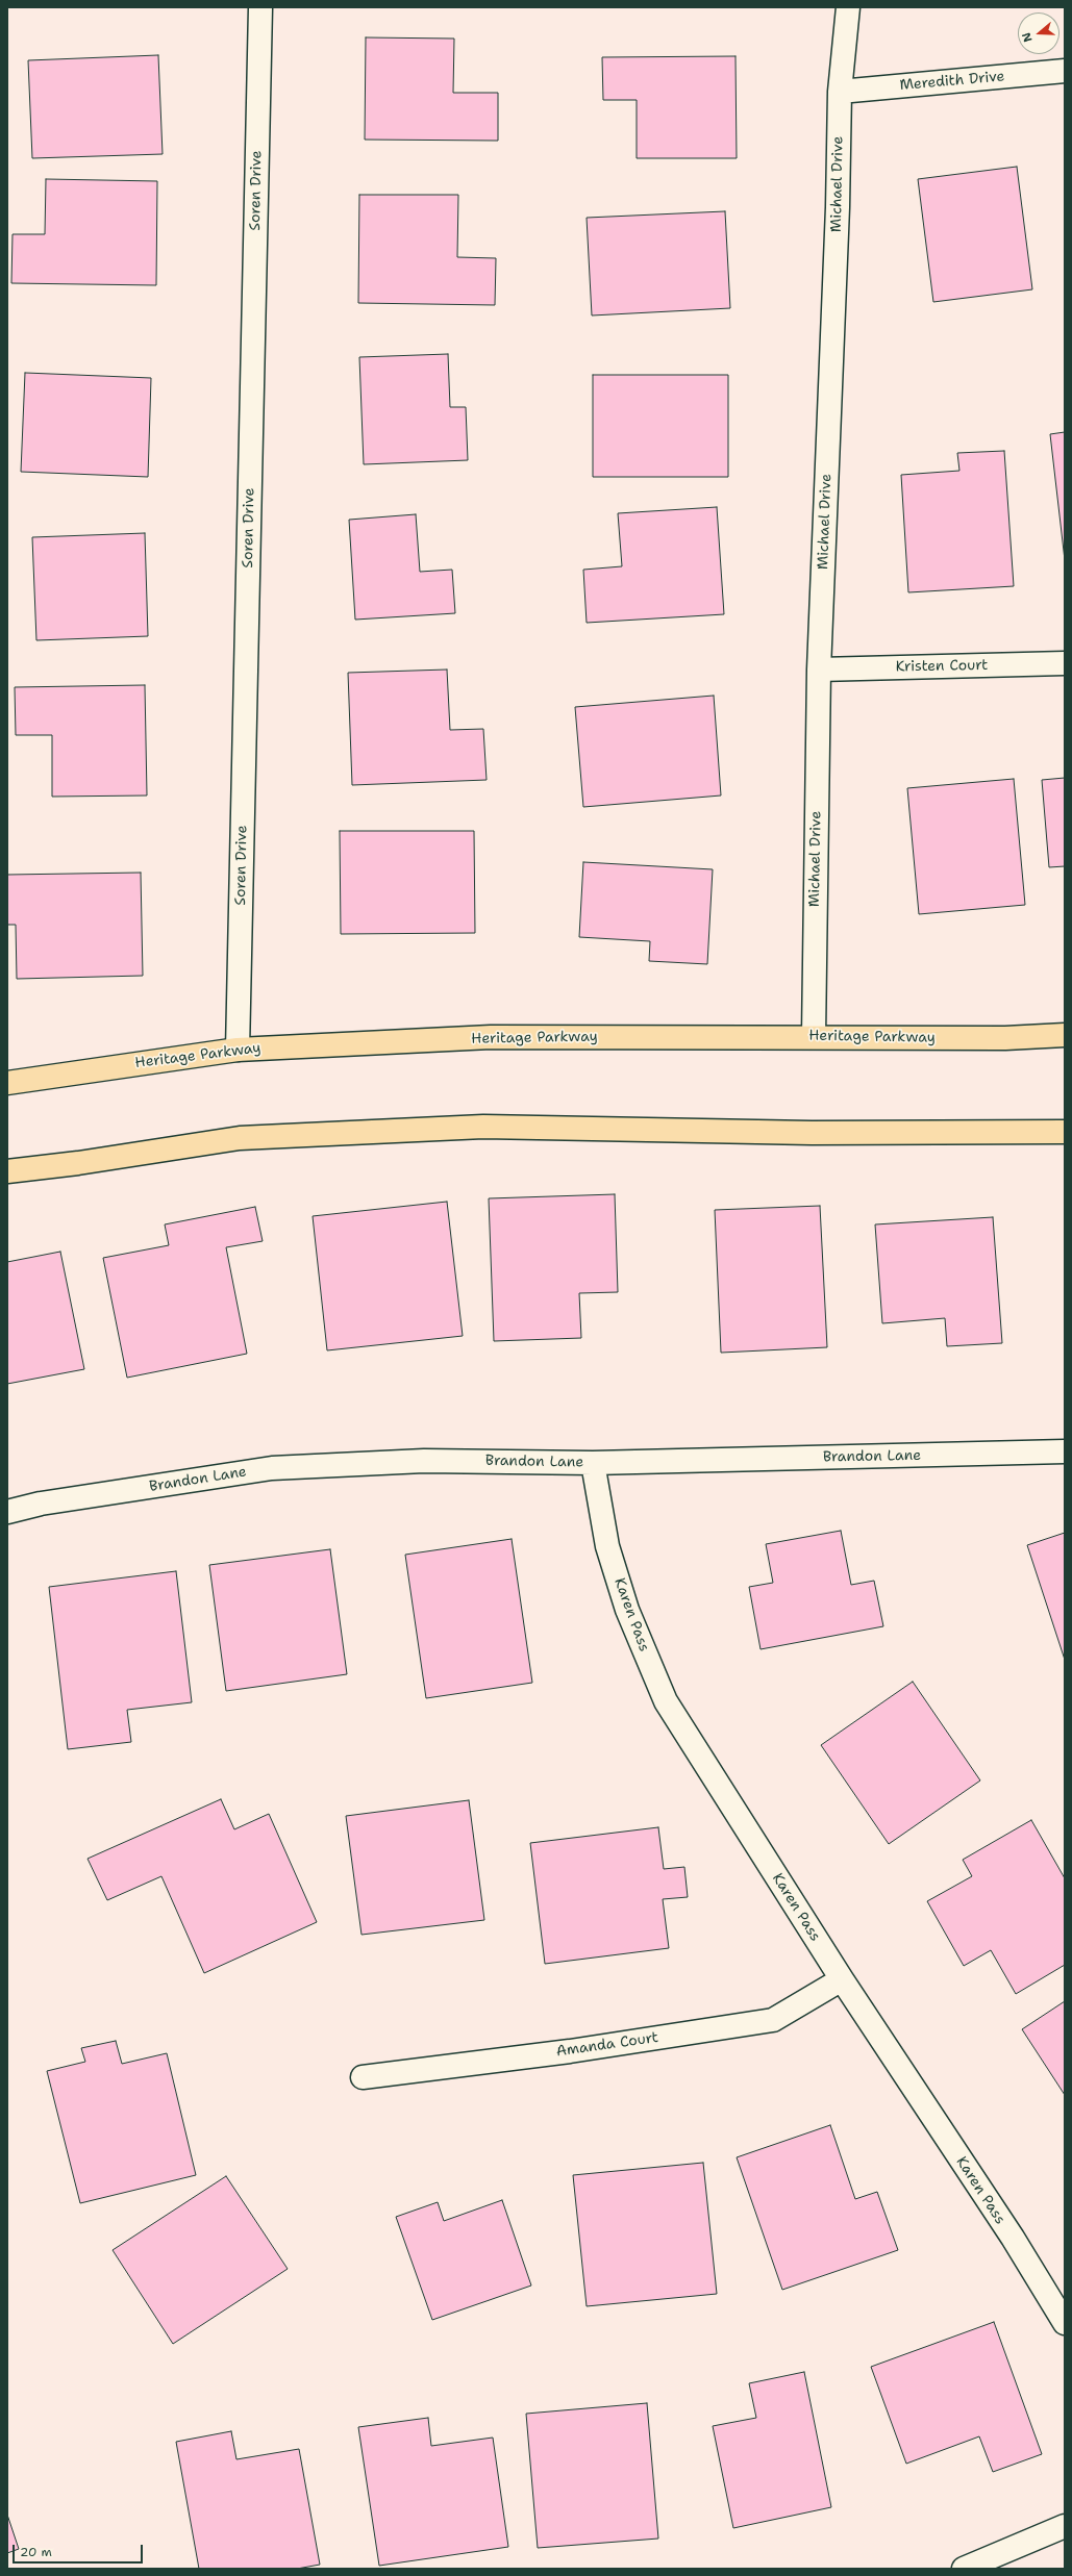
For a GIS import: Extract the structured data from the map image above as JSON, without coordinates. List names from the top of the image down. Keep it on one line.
{"streets":{"main road":["Heritage Parkway"],"street":["Meredith Drive","Michael Drive","Soren Drive","Kristen Court","Brandon Lane","Karen Pass","Amanda Court"]},"crossings":[["Meredith Drive","Michael Drive"],["Michael Drive","Kristen Court"],["Michael Drive","Heritage Parkway"],["Soren Drive","Heritage Parkway"],["Brandon Lane","Karen Pass"],["Karen Pass","Amanda Court"]],"scale_bar":"20 m","north":"left"}
